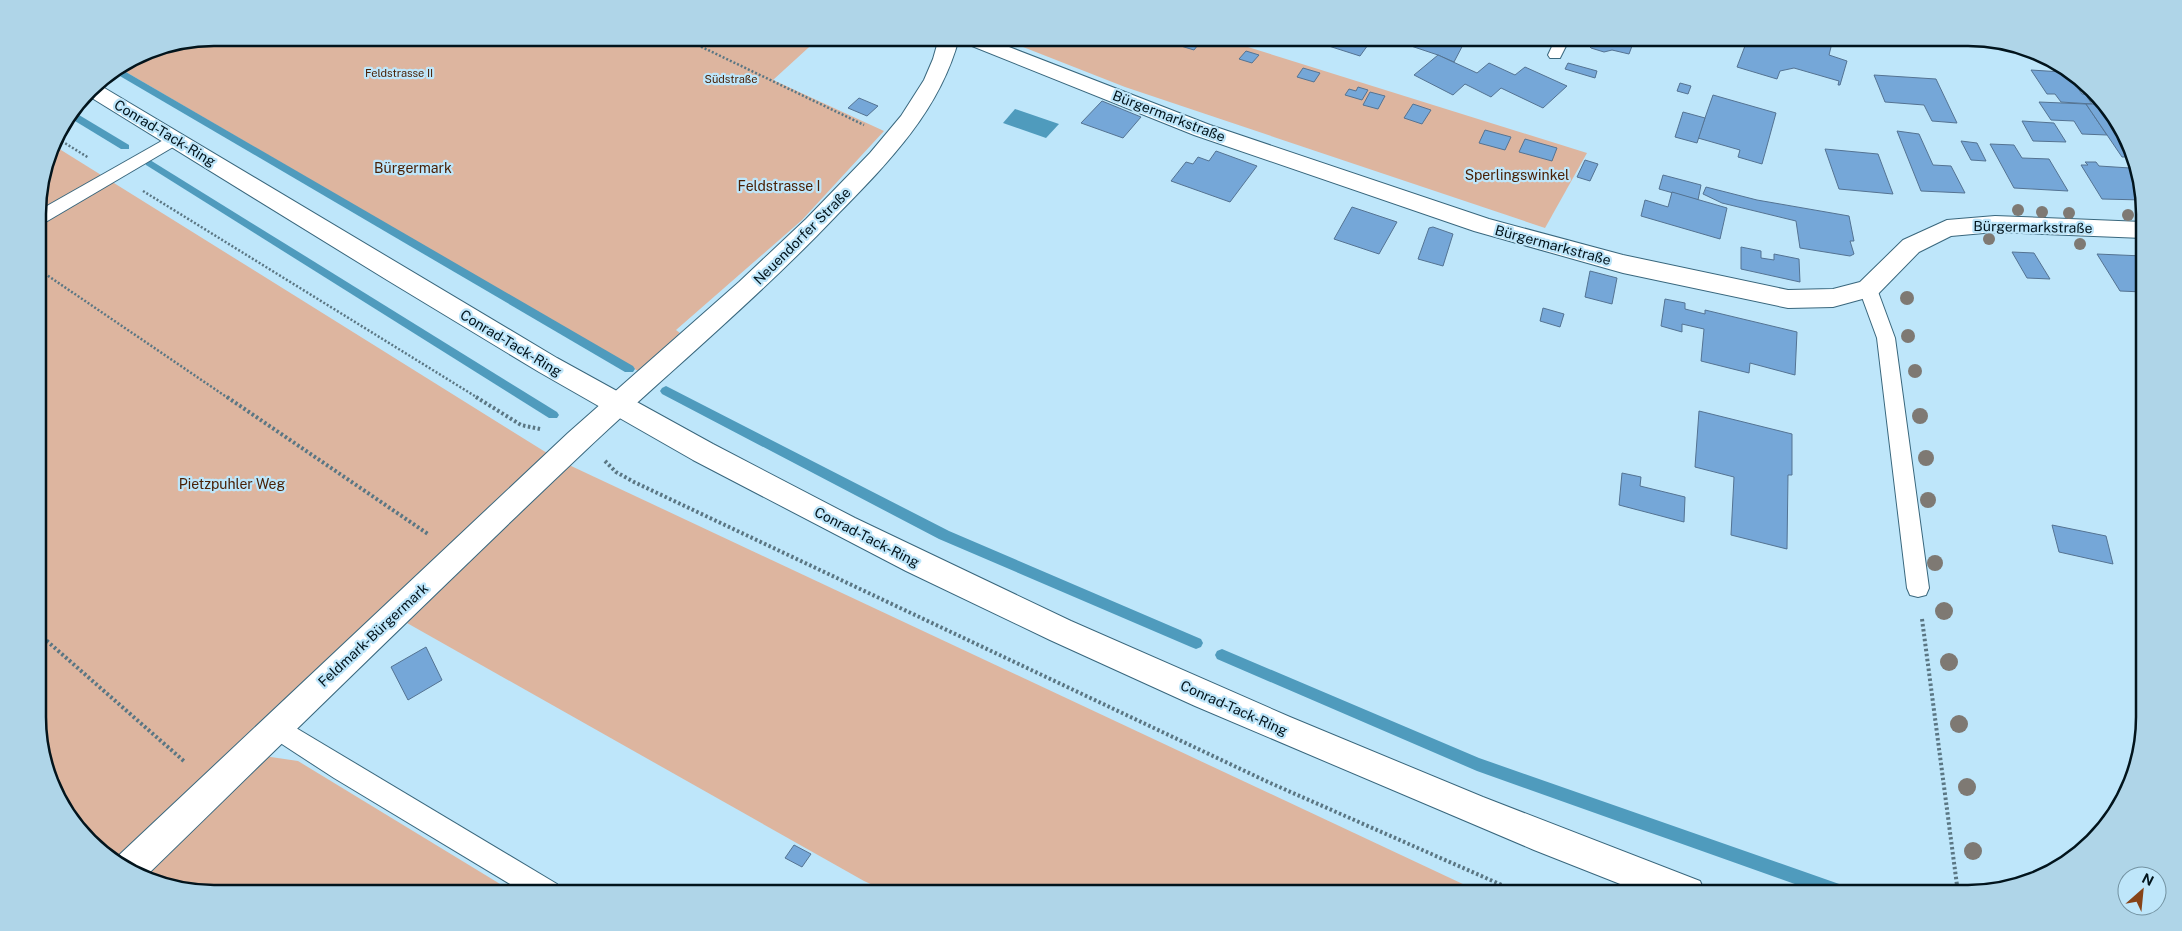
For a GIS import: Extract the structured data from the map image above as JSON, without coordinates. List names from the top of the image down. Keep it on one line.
{"streets":{"street":["Bürgermarkstraße","Conrad-Tack-Ring","Neuendorfer Straße","Feldmark-Bürgermark"]},"crossings":[["Conrad-Tack-Ring","Neuendorfer Straße"],["Conrad-Tack-Ring","Feldmark-Bürgermark"],["Neuendorfer Straße","Feldmark-Bürgermark"]],"parks":["Feldstrasse II","Südstraße","Bürgermark","Sperlingswinkel","Feldstrasse I","Pietzpuhler Weg"],"north":"top right"}
